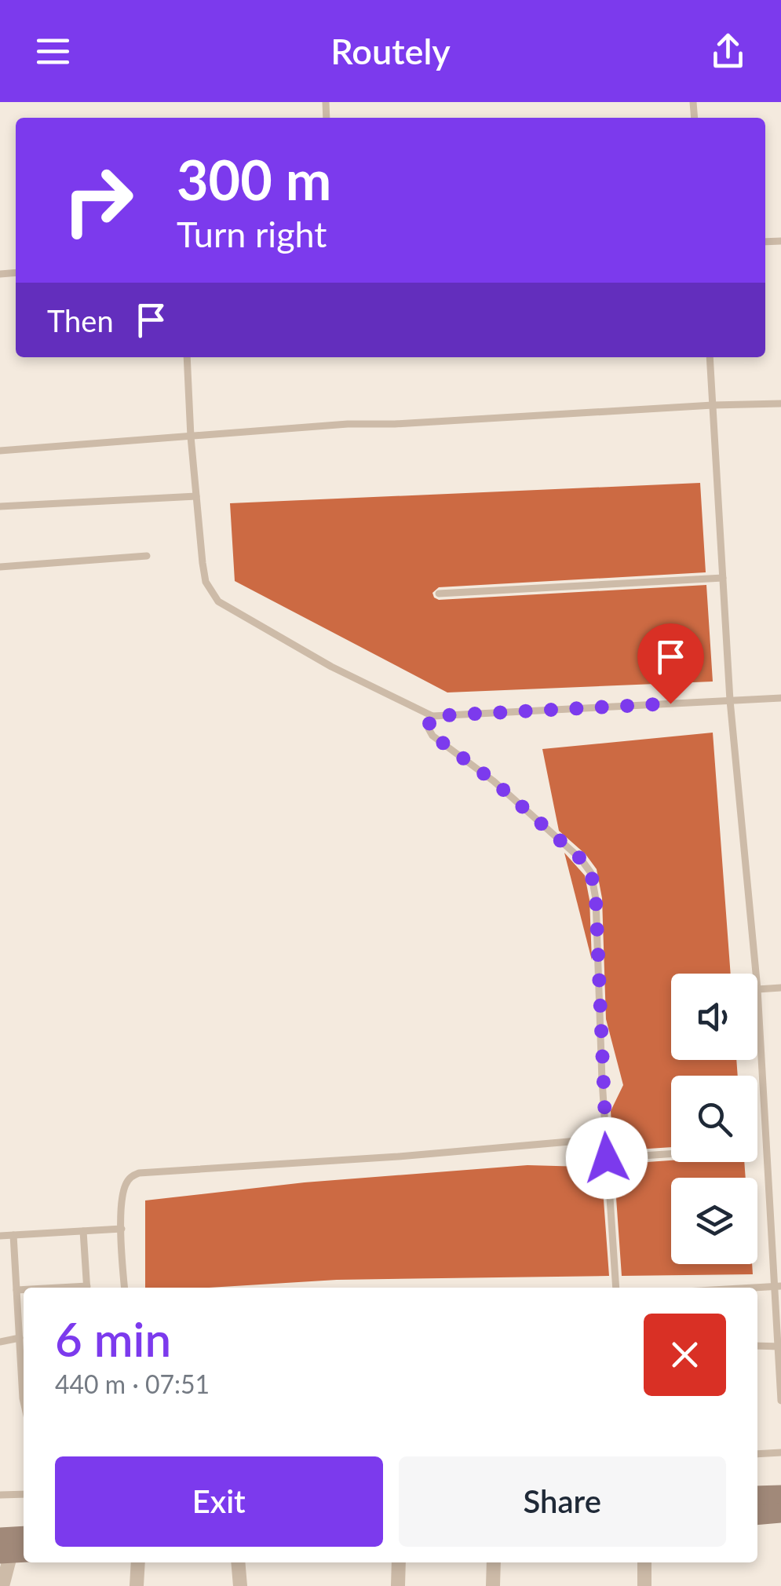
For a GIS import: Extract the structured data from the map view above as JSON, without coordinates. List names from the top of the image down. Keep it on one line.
{"page":{"header":"Routely","turn":["300 m","Turn right"],"then":"Then","heading":["6 min","440 m · 07:51"],"buttons":["Exit","Share"]}}
